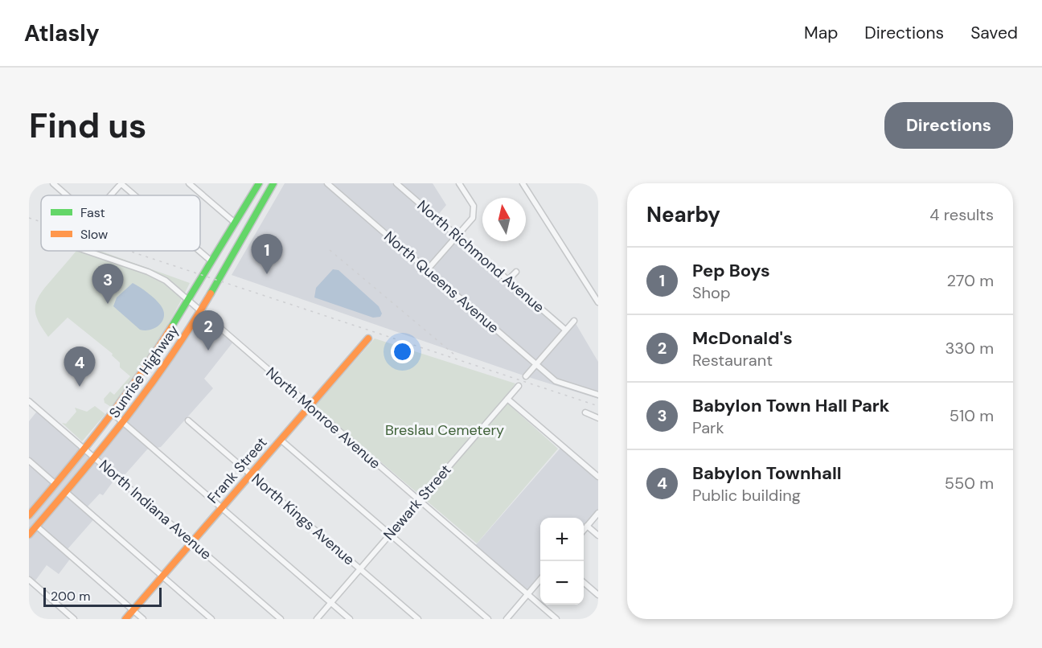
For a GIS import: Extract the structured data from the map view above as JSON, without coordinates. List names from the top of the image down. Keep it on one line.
{"streets":{"main road":["Sunrise Highway","Frank Street"],"street":["North Richmond Avenue","North Queens Avenue","North Monroe Avenue","Newark Street","North Indiana Avenue","North Kings Avenue"]},"crossings":[["Sunrise Highway","North Monroe Avenue"],["Sunrise Highway","North Indiana Avenue"],["North Monroe Avenue","Frank Street"],["North Monroe Avenue","Newark Street"],["Frank Street","North Indiana Avenue"],["Frank Street","North Kings Avenue"],["Newark Street","North Kings Avenue"]],"parks":["Breslau Cemetery"],"legend":["Fast","Slow"],"scale_bar":"200 m","north":"top","page":{"header":"Atlasly","nav":["Map","Directions","Saved"],"buttons":"Directions","title":"Find us","heading":["Nearby","4 results"],"pins":["1","3","2","4"],"list":[{"mark":"1","name":"Pep Boys","note":"Shop","value":"270 m"},{"mark":"2","name":"McDonald's","note":"Restaurant","value":"330 m"},{"mark":"3","name":"Babylon Town Hall Park","note":"Park","value":"510 m"},{"mark":"4","name":"Babylon Townhall","note":"Public building","value":"550 m"}],"map_buttons":["+","−"],"scale":"200 m"}}
